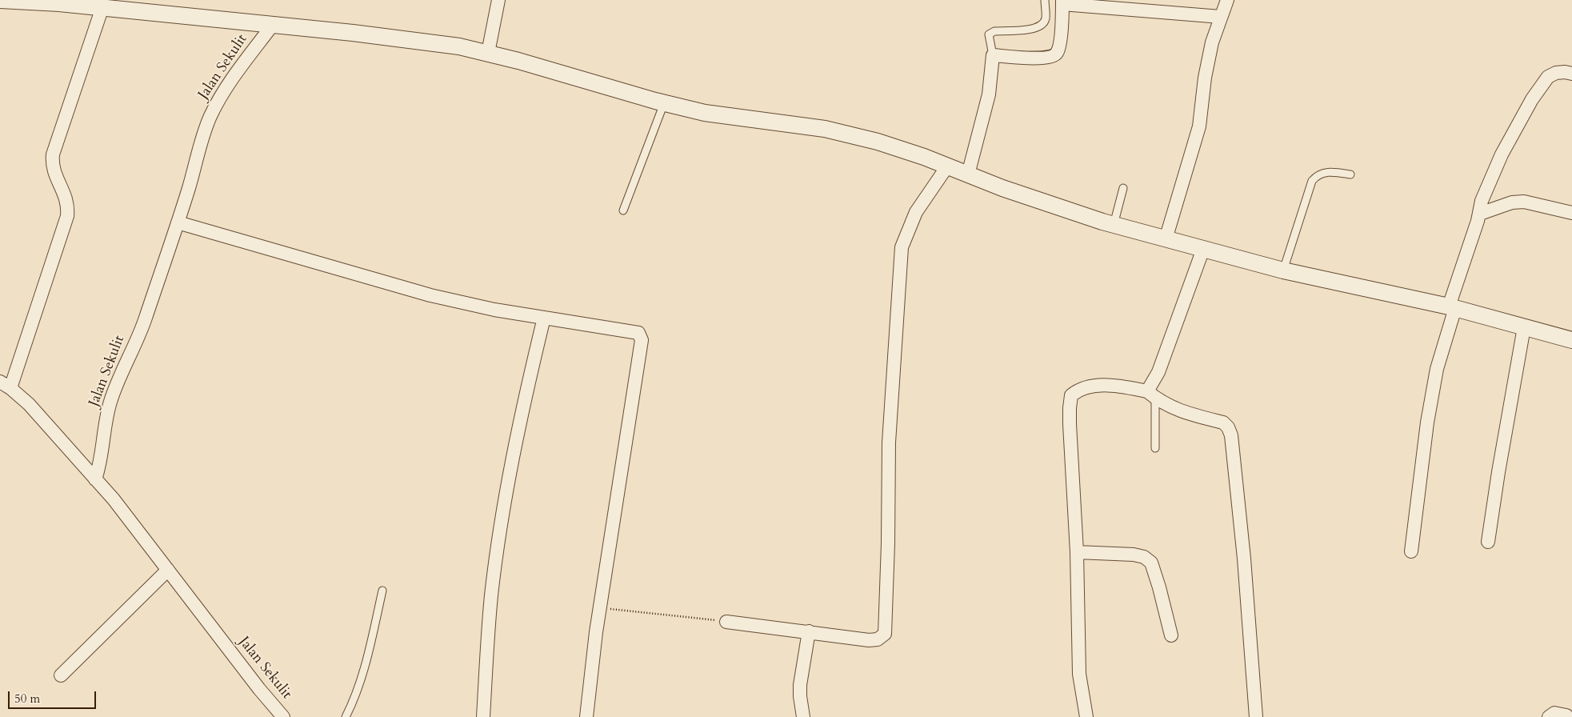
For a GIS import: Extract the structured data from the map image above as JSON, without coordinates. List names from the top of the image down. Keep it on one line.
{"streets":{"street":["Jalan Sekulit"]},"scale_bar":"50 m"}
